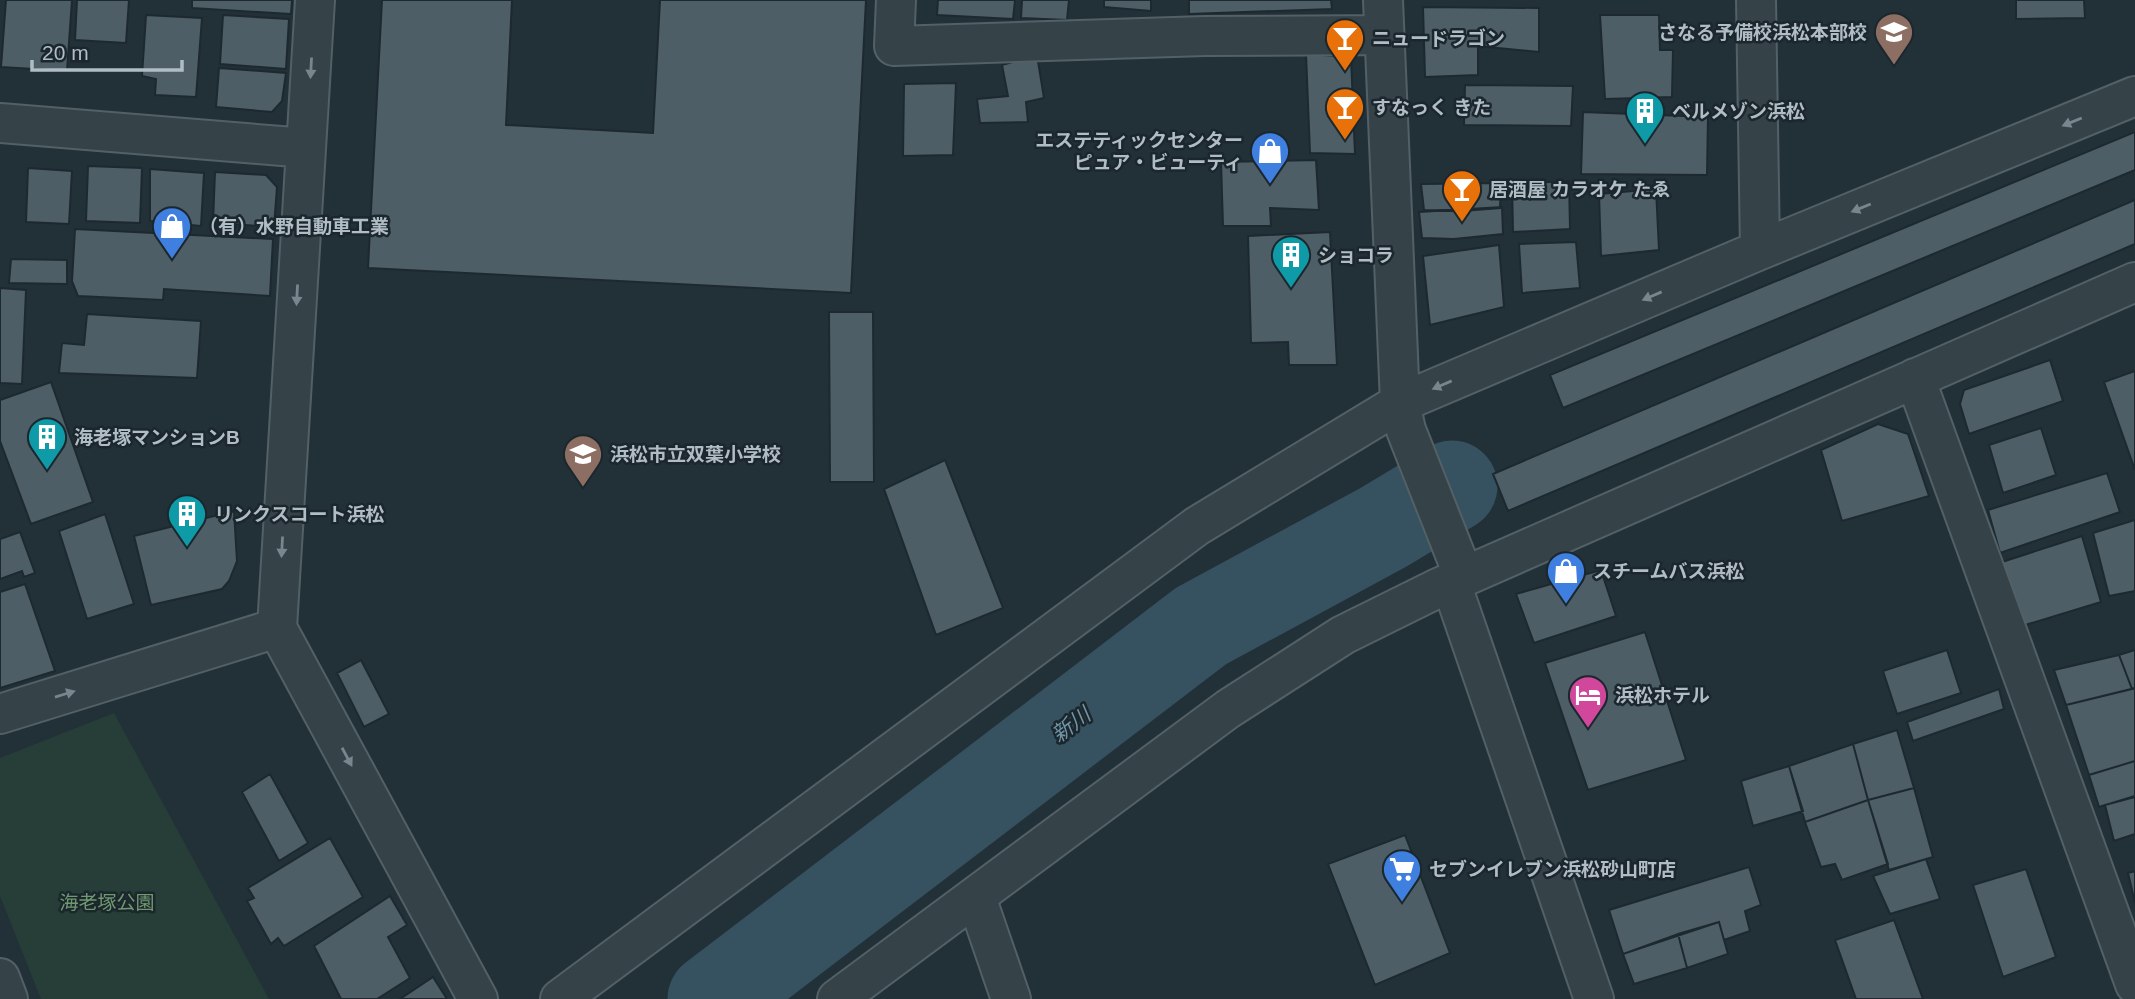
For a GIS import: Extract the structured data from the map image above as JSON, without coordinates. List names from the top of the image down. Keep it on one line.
{"water":["新川"],"parks":["海老塚公園"],"places":{"school or university":["さなる予備校浜松本部校","浜松市立双葉小学校"],"bar":["ニュードラゴン","すなっく きた","居酒屋 カラオケ たゑ"],"building":["ベルメゾン浜松","ショコラ","海老塚マンションB","リンクスコート浜松"],"shop":["エステティックセンター ピュア・ビューティ","（有）水野自動車工業","スチームバス浜松"],"hotel":["浜松ホテル"],"supermarket":["セブンイレブン浜松砂山町店"]},"scale_bar":"20 m"}
